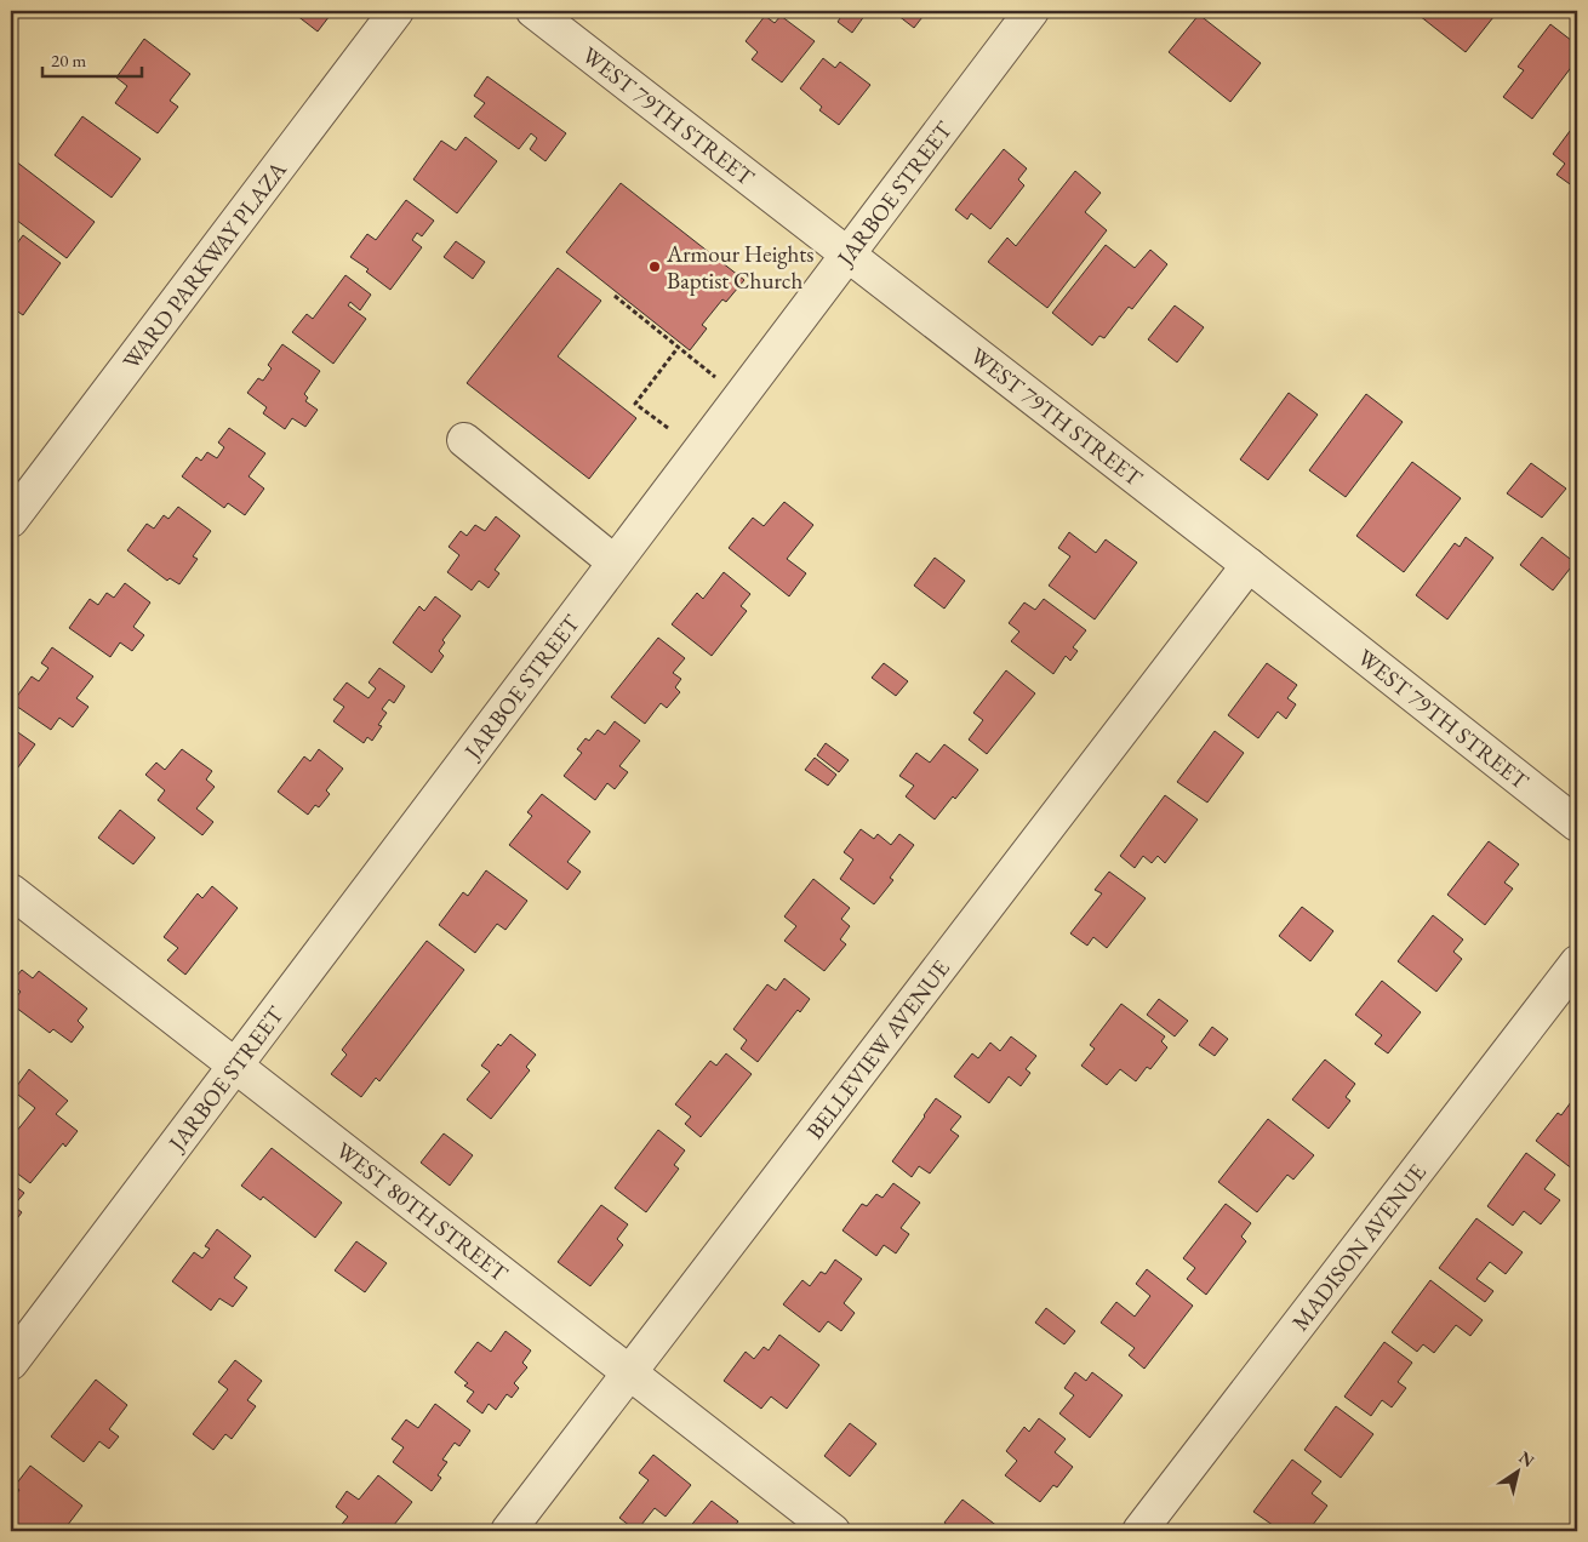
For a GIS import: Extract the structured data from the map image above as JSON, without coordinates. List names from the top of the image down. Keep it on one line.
{"streets":{"street":["WEST 79TH STREET","JARBOE STREET","WARD PARKWAY PLAZA","BELLEVIEW AVENUE","WEST 80TH STREET","MADISON AVENUE"]},"crossings":[["WEST 79TH STREET","JARBOE STREET"],["WEST 79TH STREET","BELLEVIEW AVENUE"],["JARBOE STREET","WEST 80TH STREET"],["BELLEVIEW AVENUE","WEST 80TH STREET"]],"places":["Armour Heights Baptist Church"],"scale_bar":"20 m","north":"top right"}
